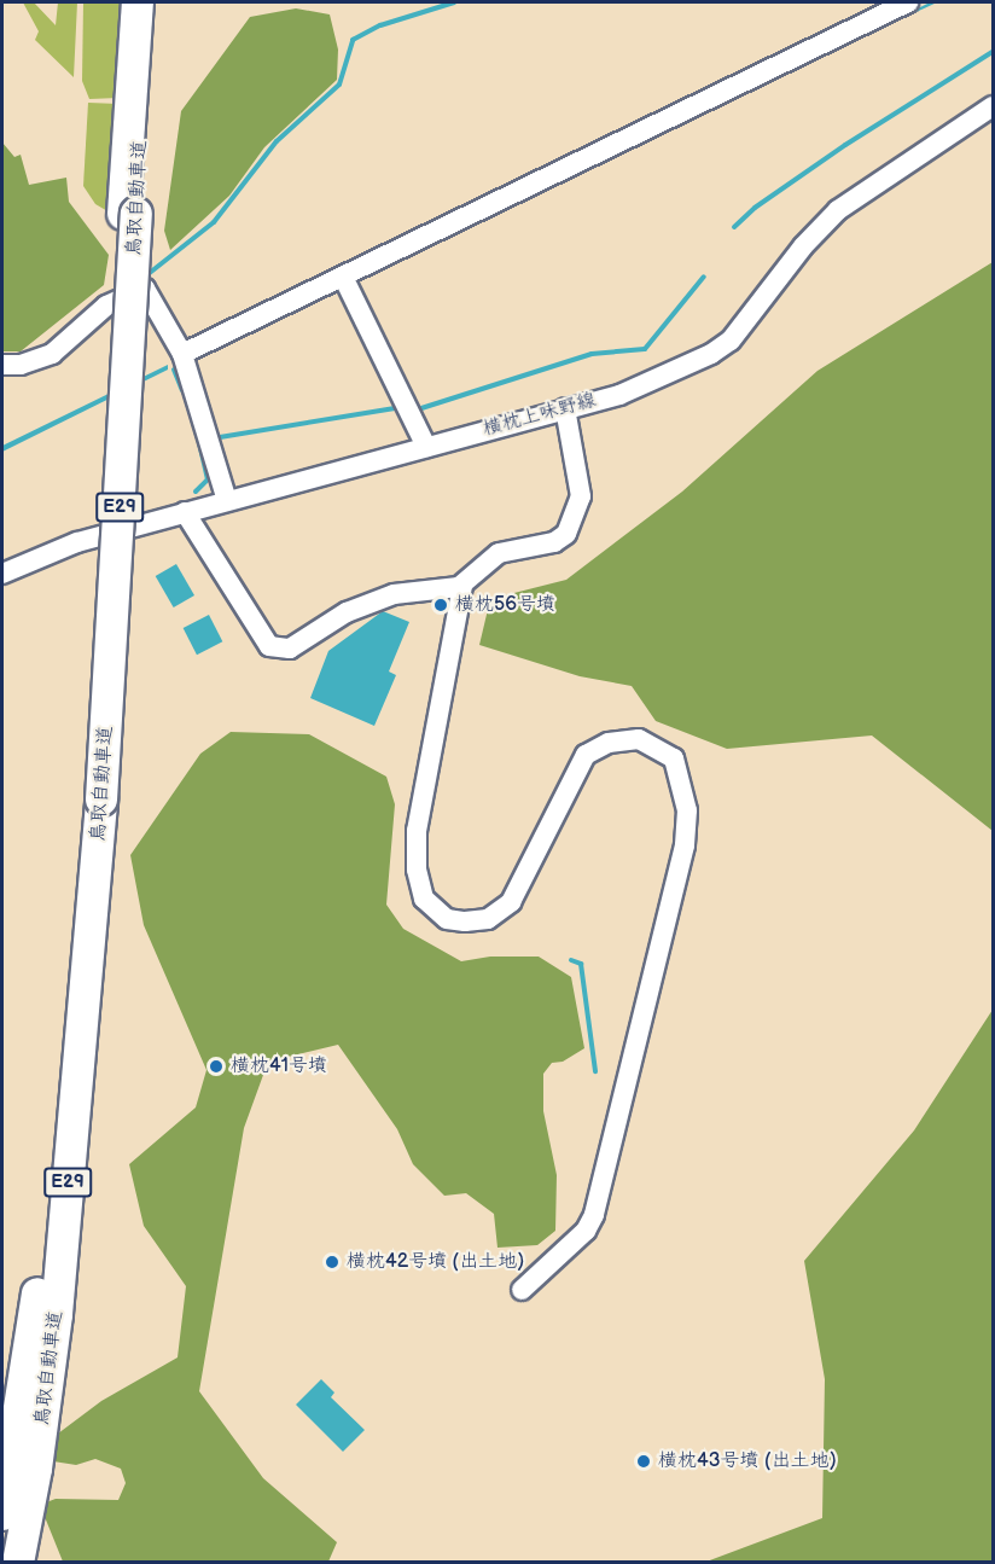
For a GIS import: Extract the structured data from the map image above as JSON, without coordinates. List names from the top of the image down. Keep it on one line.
{"streets":{"highway":["鳥取自動車道","E29"],"street":["横枕上味野線"]},"places":["横枕56号墳","横枕41号墳","横枕42号墳 (出土地)","横枕43号墳 (出土地)"]}
